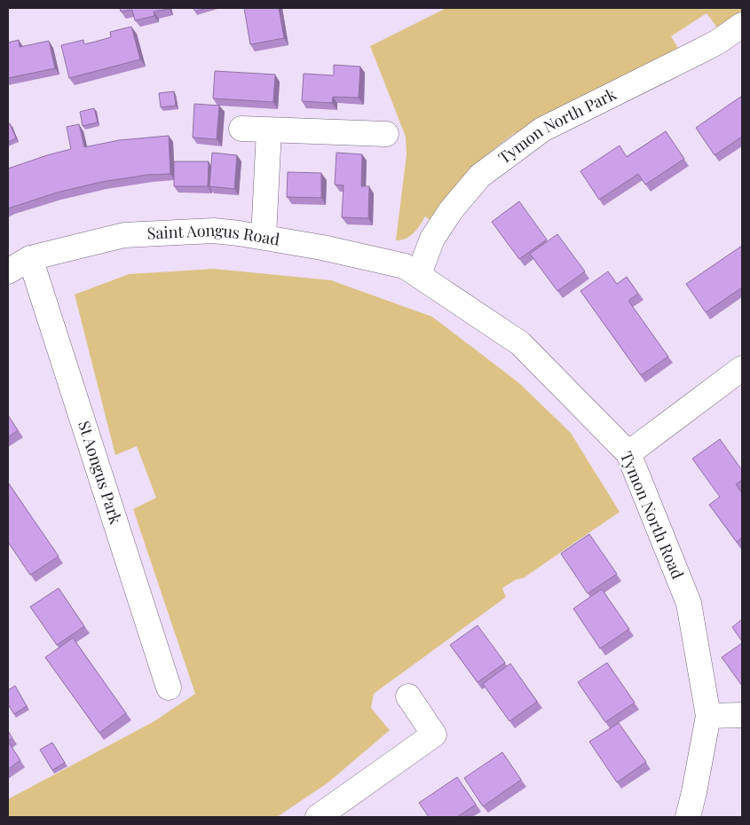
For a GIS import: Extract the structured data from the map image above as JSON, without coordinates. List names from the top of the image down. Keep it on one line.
{"streets":{"street":["Tymon North Park","Saint Aongus Road","St Aongus Park","Tymon North Road"]},"crossings":[["Tymon North Park","Saint Aongus Road"],["Tymon North Park","Tymon North Road"],["Saint Aongus Road","St Aongus Park"],["Saint Aongus Road","Tymon North Road"]]}
